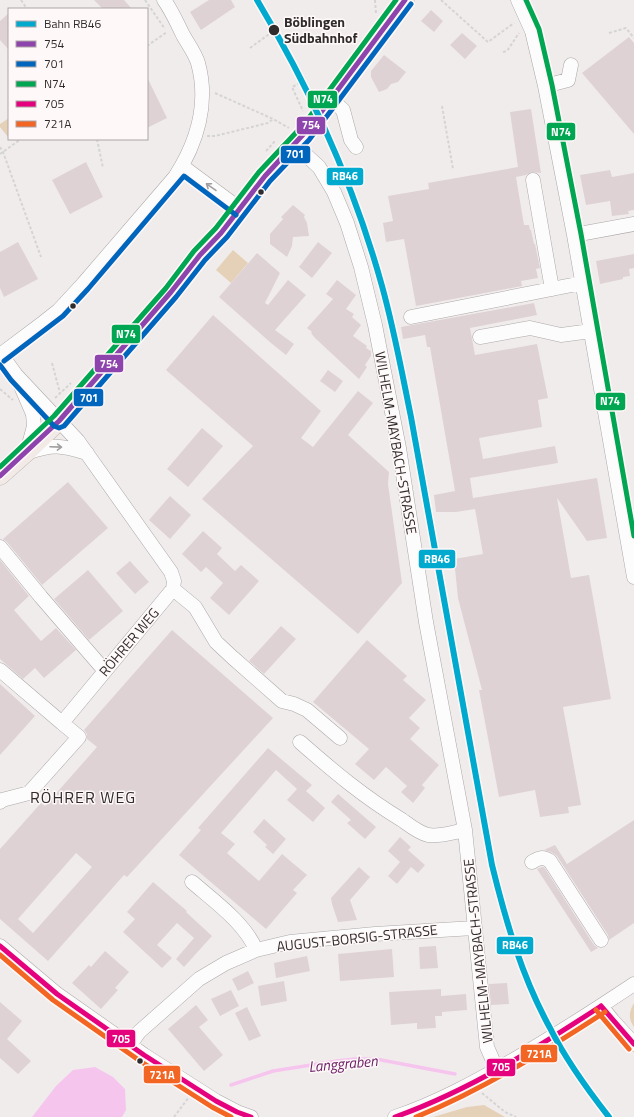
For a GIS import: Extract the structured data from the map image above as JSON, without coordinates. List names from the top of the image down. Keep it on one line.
{"streets":{"street":["WILHELM-MAYBACH-STRASSE","RÖHRER WEG","AUGUST-BORSIG-STRASSE"]},"crossings":[["WILHELM-MAYBACH-STRASSE","AUGUST-BORSIG-STRASSE"]],"districts":["RÖHRER WEG"],"water":["Langgraben"],"places":["Böblingen Südbahnhof"],"lines":["rail line RB46","transit line 754","transit line N74","transit line 701","transit line 705","transit line 721A"],"legend":["Bahn RB46","754","701","N74","705","721A"]}
